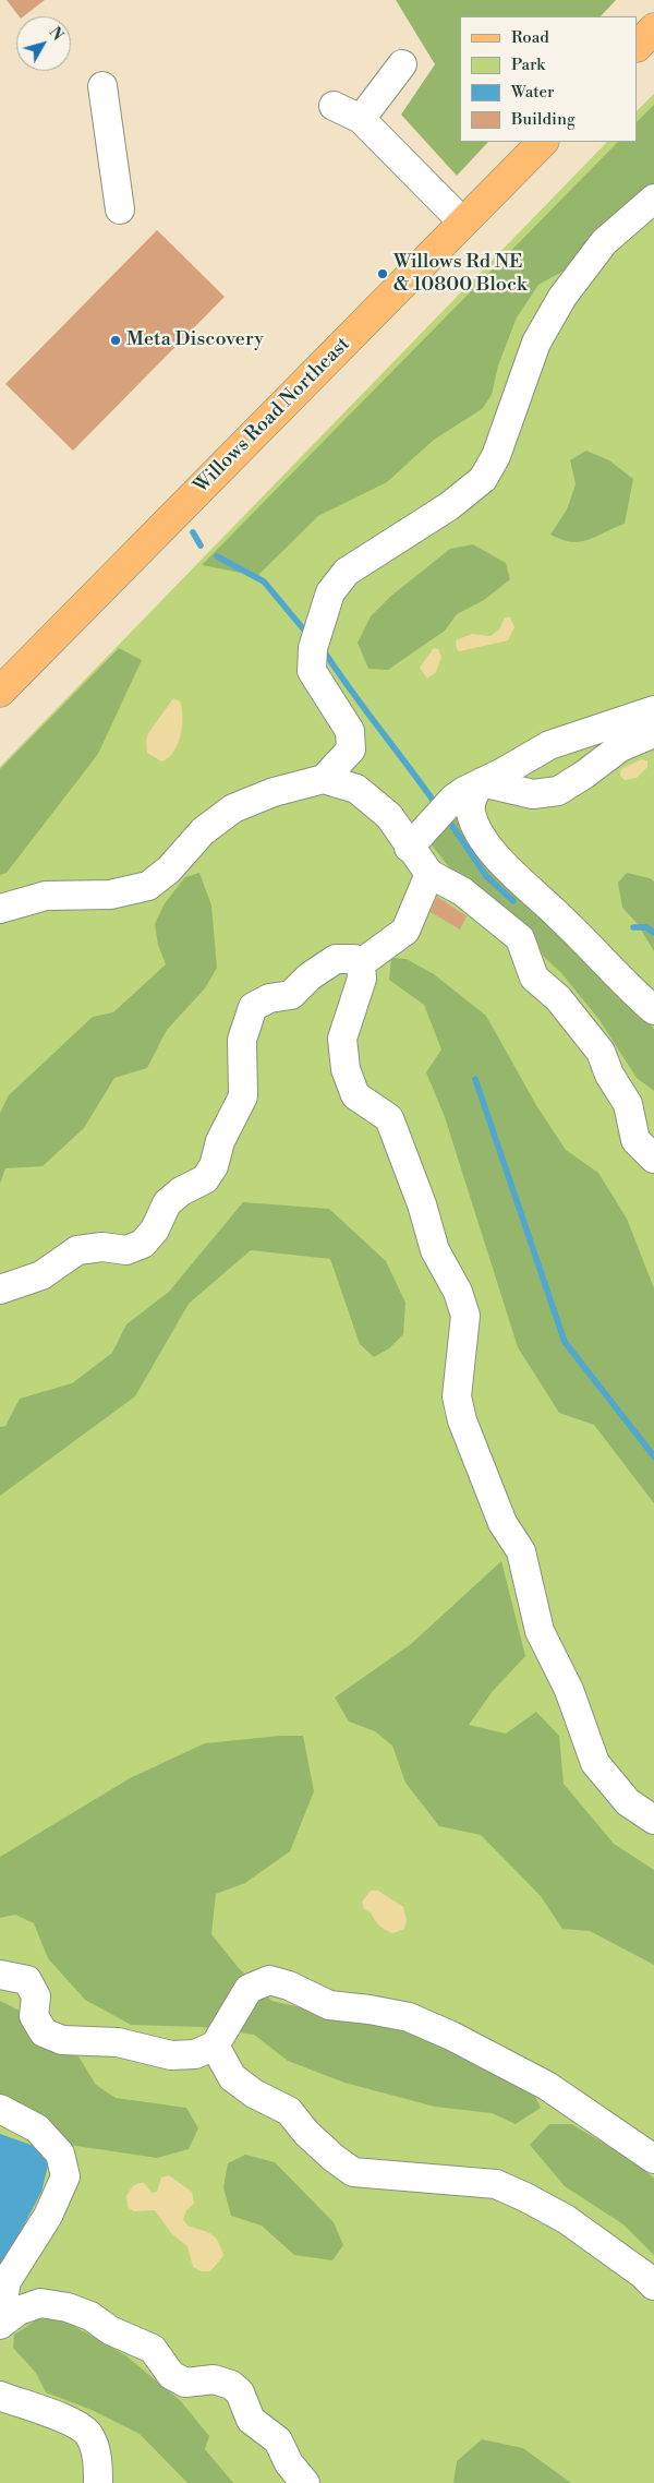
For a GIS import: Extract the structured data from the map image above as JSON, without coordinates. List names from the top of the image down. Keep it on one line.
{"streets":{"main road":["Willows Road Northeast"]},"places":["Willows Rd NE & 10800 Block","Meta Discovery"],"legend":["Road","Park","Water","Building"],"north":"top right"}
